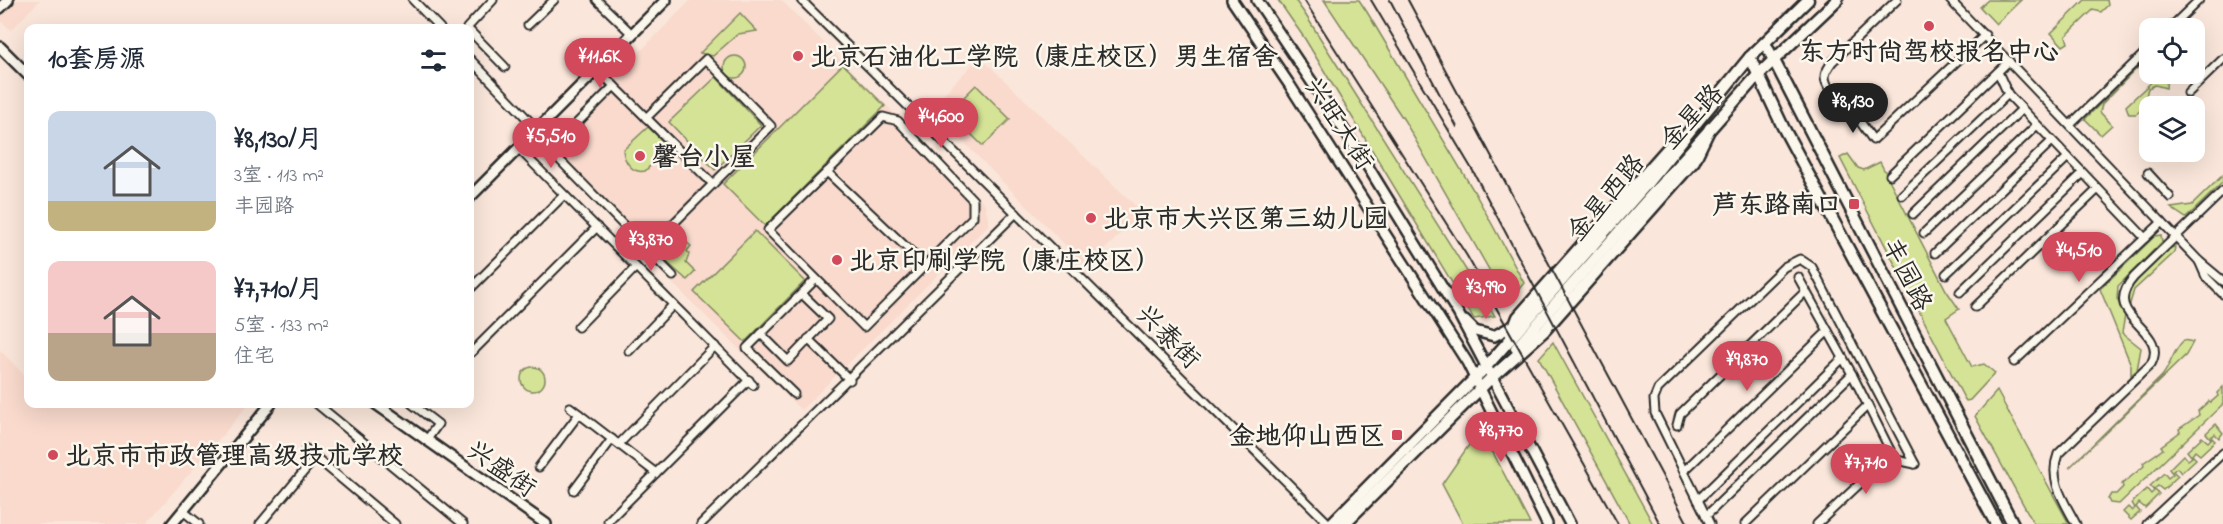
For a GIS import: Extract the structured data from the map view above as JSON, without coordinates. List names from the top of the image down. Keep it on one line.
{"streets":{"main road":["金星路","兴旺大街","金星西路","丰园路","兴盛街"],"street":["兴泰街"]},"crossings":[["金星路","兴旺大街"],["金星路","丰园路"],["兴旺大街","金星西路"],["金星西路","丰园路"],["金星西路","兴泰街"]],"places":{"other":["东方时尚驾校报名中心","北京石油化工学院（康庄校区）男生宿舍","馨台小屋","北京市大兴区第三幼儿园","北京印刷学院（康庄校区）","北京市市政管理高级技术学校"],"transit":["芦东路南口","金地仰山西区"]},"page":{"heading":"10套房源","price":["¥11.6K","¥8,130","¥4,600","¥5,510","¥3,870","¥4,510","¥3,990","¥9,870","¥8,770","¥7,710"],"list":[{"name":"¥8,130/月","note":"3室 · 113 m² · 丰园路"},{"name":"¥7,710/月","note":"5室 · 133 m² · 住宅"}]}}
